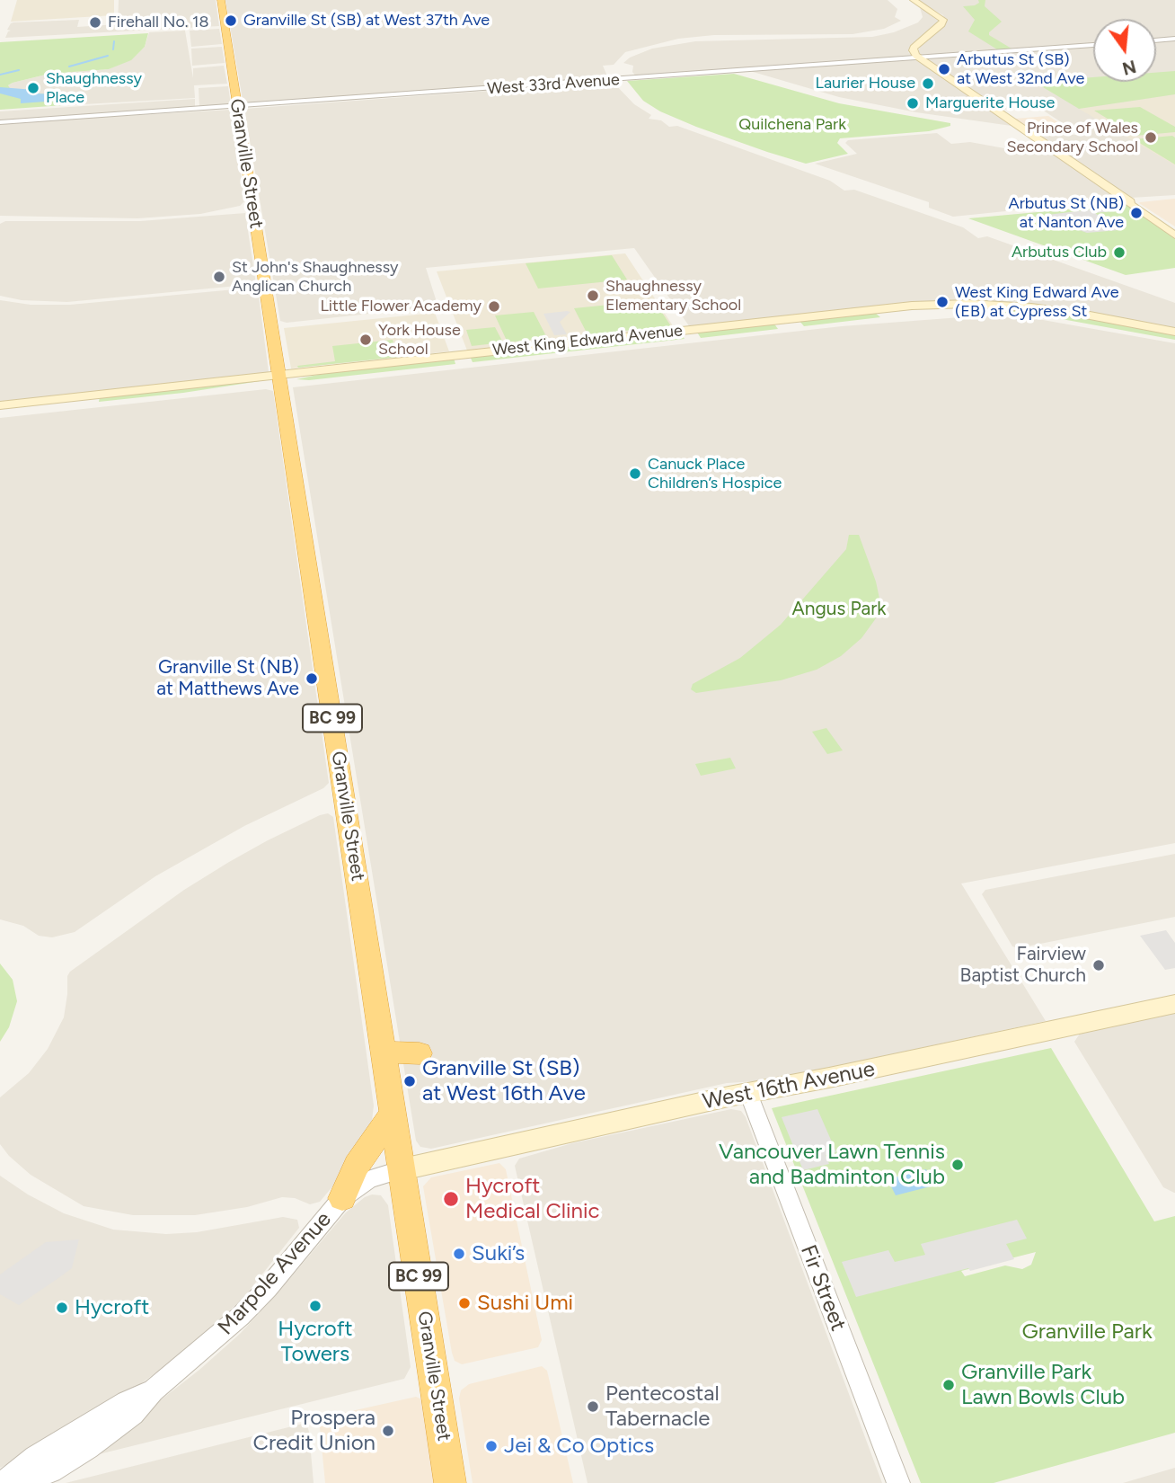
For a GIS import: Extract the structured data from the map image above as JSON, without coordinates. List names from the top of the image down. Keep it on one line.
{"streets":{"highway":["Granville Street","BC 99"],"main road":["West King Edward Avenue","West 16th Avenue"],"street":["West 33rd Avenue","Marpole Avenue","Fir Street"]},"crossings":[["West 33rd Avenue","Granville Street"],["Granville Street","West King Edward Avenue"],["Granville Street","West 16th Avenue"],["Granville Street","Marpole Avenue"],["West 16th Avenue","Marpole Avenue"],["West 16th Avenue","Fir Street"]],"parks":["Quilchena Park","Angus Park","Granville Park"],"places":["Granville St (SB) at West 37th Ave","Firehall No. 18","Arbutus St (SB) at West 32nd Ave","Laurier House","Shaughnessy Place","Marguerite House","Prince of Wales Secondary School","Arbutus St (NB) at Nanton Ave","Arbutus Club","St John's Shaughnessy Anglican Church","Shaughnessy Elementary School","West King Edward Ave (EB) at Cypress St","Little Flower Academy","York House School","Canuck Place Children’s Hospice","Granville St (NB) at Matthews Ave","Fairview Baptist Church","Granville St (SB) at West 16th Ave","Vancouver Lawn Tennis and Badminton Club","Hycroft Medical Clinic","Suki’s","Sushi Umi","Hycroft Towers","Hycroft","Granville Park Lawn Bowls Club","Pentecostal Tabernacle","Prospera Credit Union","Jei & Co Optics"],"north":"bottom"}
